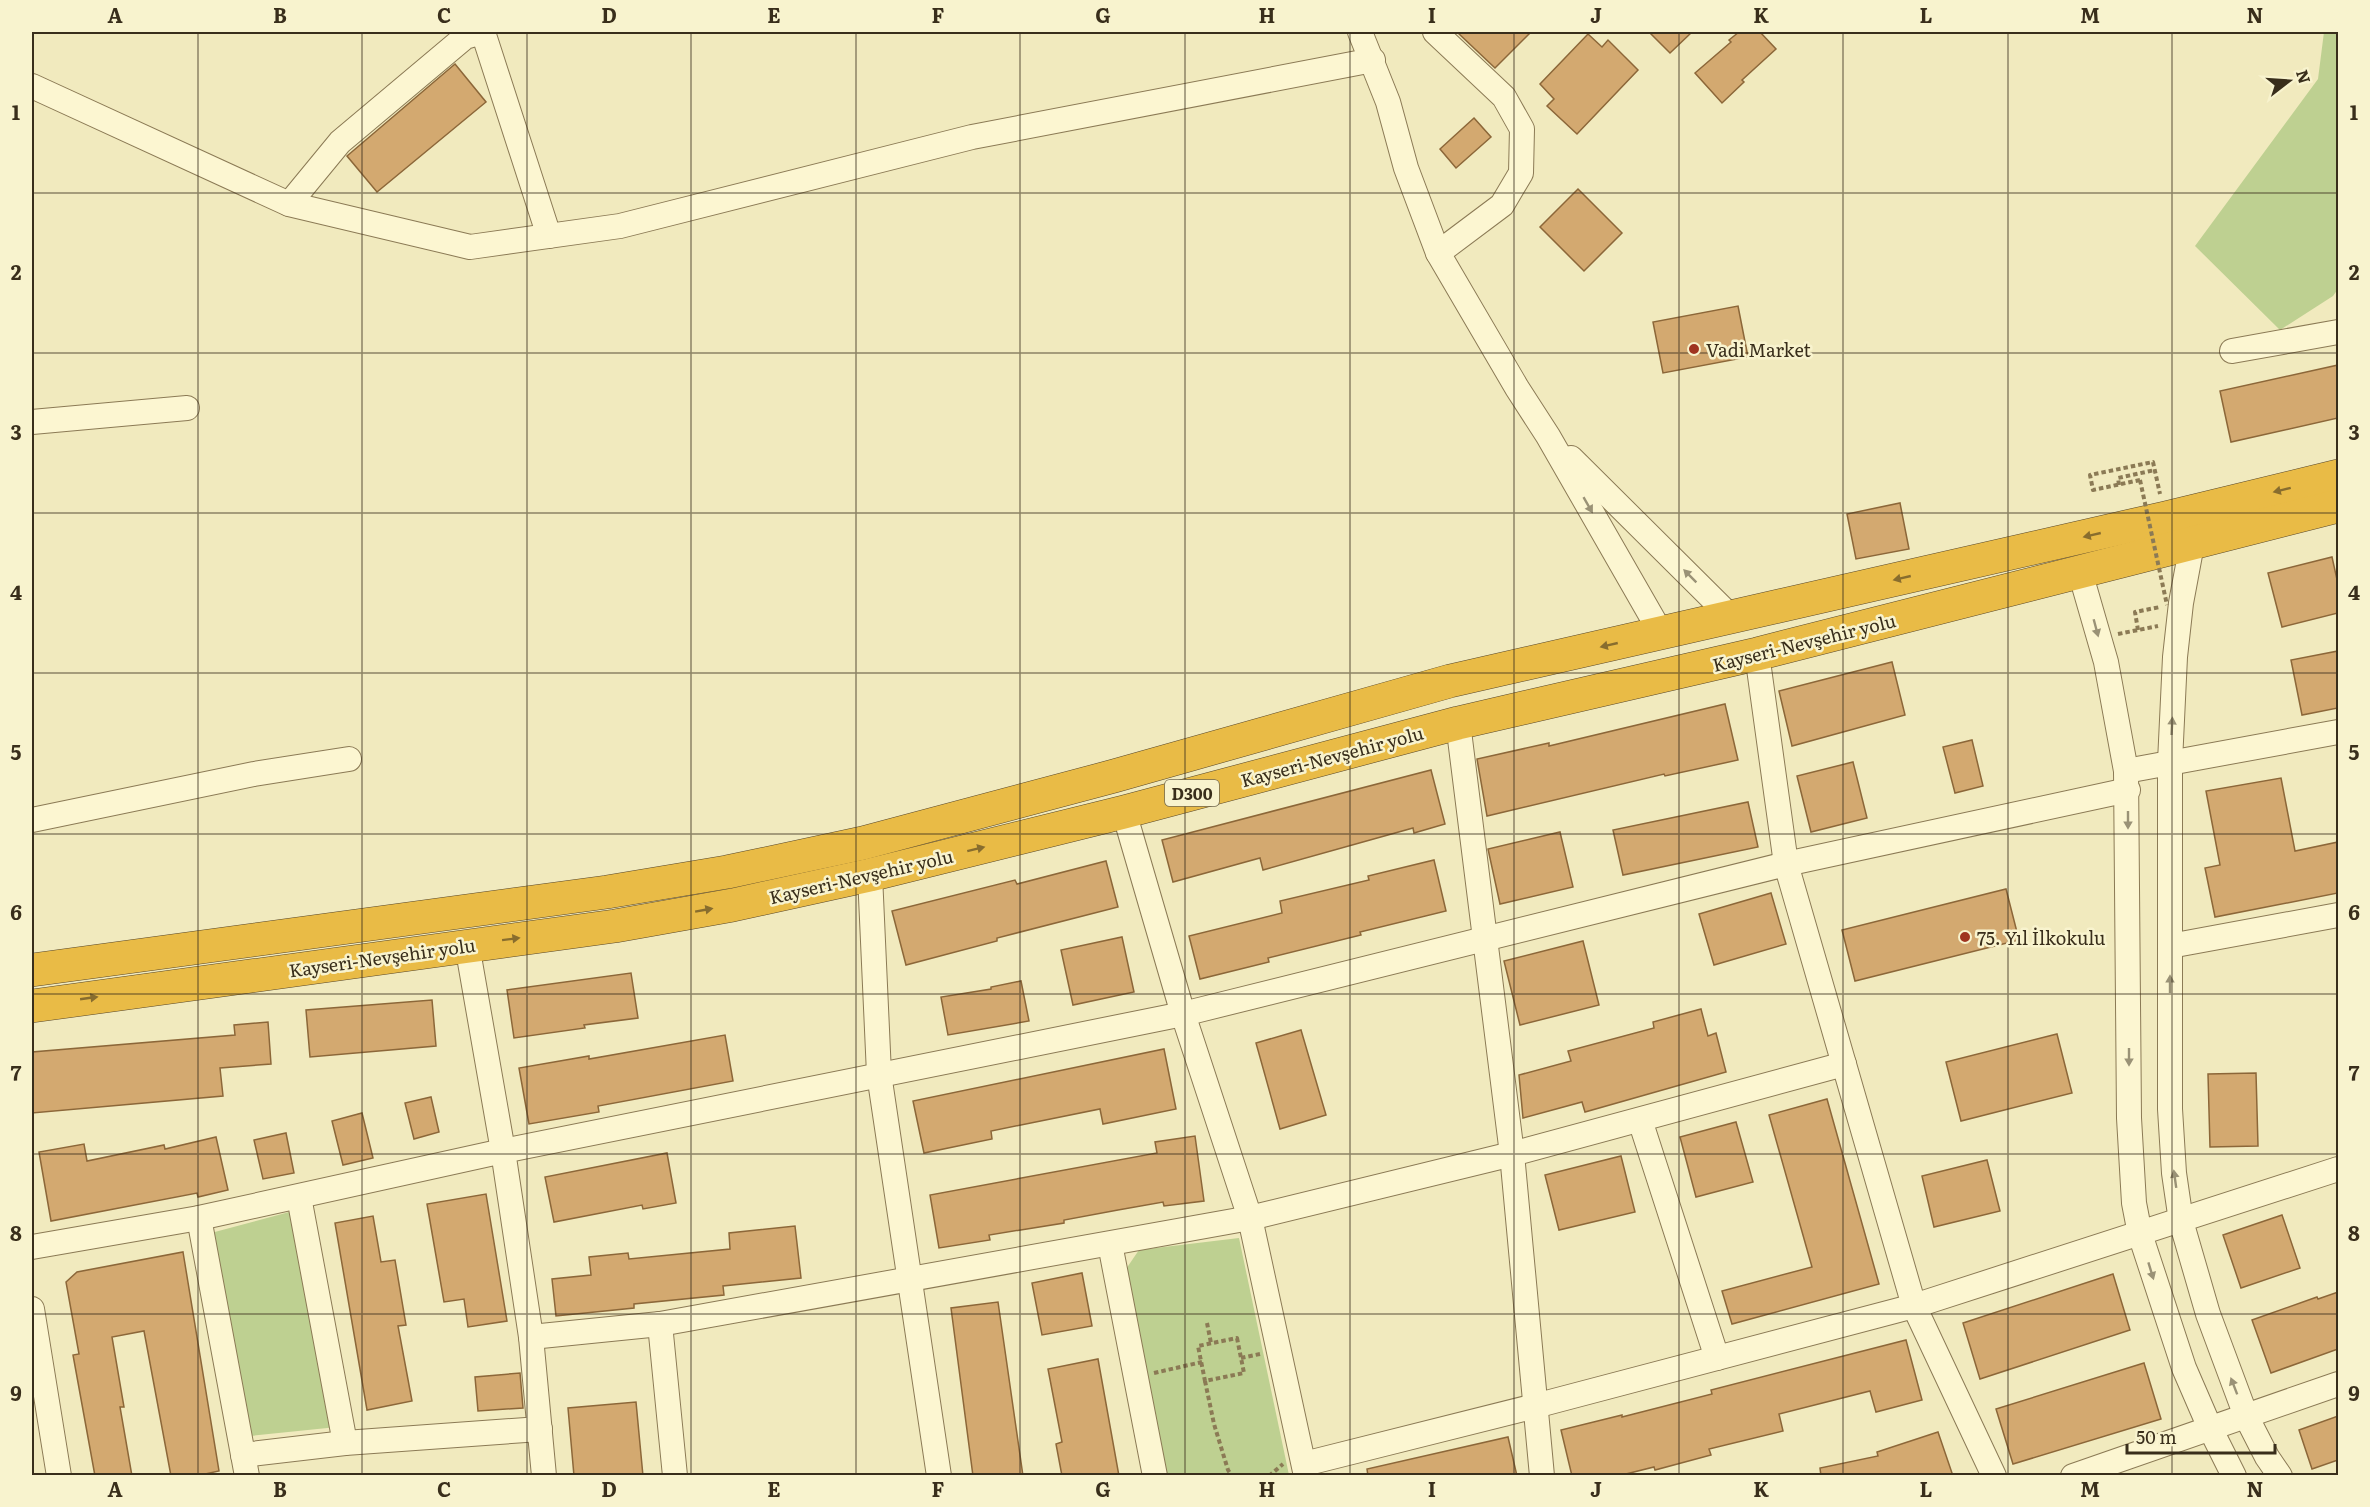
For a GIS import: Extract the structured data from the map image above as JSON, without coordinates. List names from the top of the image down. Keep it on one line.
{"streets":{"highway":["Kayseri-Nevşehir yolu","D300"]},"places":["Vadi Market","75. Yıl İlkokulu"],"scale_bar":"50 m","north":"right","grid":{"columns":["A","B","C","D","E","F","G","H","I","J","K","L","M","N"],"rows":["1","2","3","4","5","6","7","8","9"]}}
